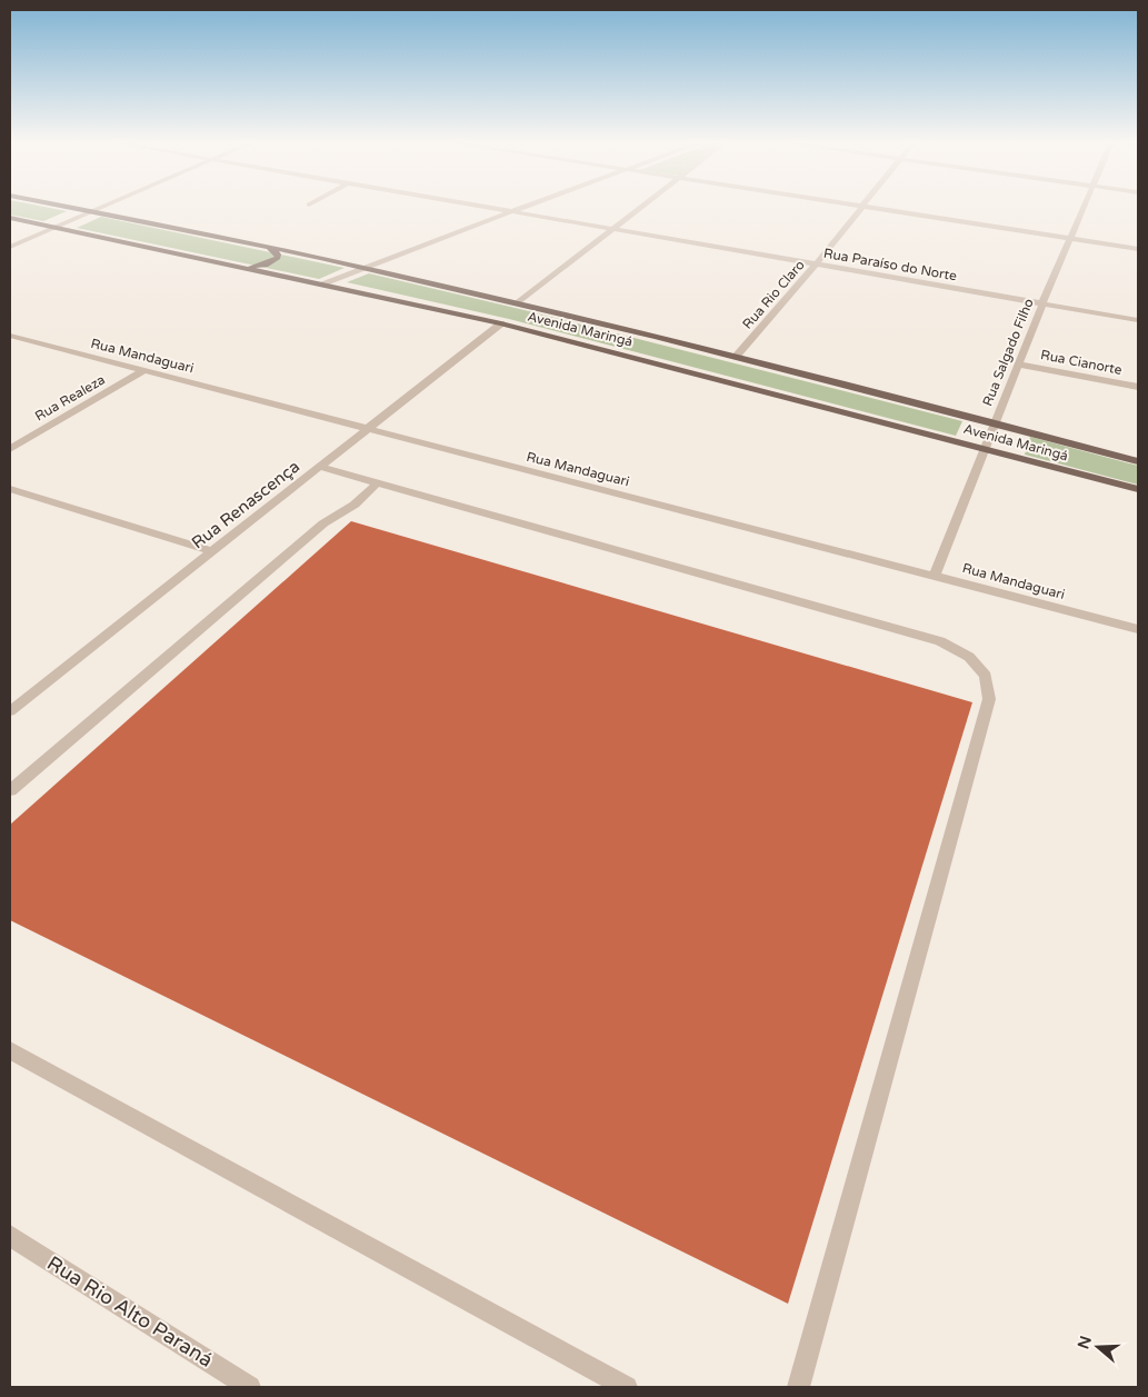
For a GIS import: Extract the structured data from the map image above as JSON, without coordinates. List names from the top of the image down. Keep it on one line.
{"streets":{"main road":["Avenida Maringá"],"street":["Rua Paraíso do Norte","Rua Rio Claro","Rua Salgado Filho","Rua Mandaguari","Rua Cianorte","Rua Realeza","Rua Renascença","Rua Rio Alto Paraná"]},"crossings":[["Rua Paraíso do Norte","Rua Rio Claro"],["Rua Paraíso do Norte","Rua Salgado Filho"],["Rua Rio Claro","Avenida Maringá"],["Avenida Maringá","Rua Salgado Filho"],["Avenida Maringá","Rua Renascença"],["Rua Salgado Filho","Rua Mandaguari"],["Rua Salgado Filho","Rua Cianorte"],["Rua Mandaguari","Rua Realeza"],["Rua Mandaguari","Rua Renascença"]],"north":"left"}
